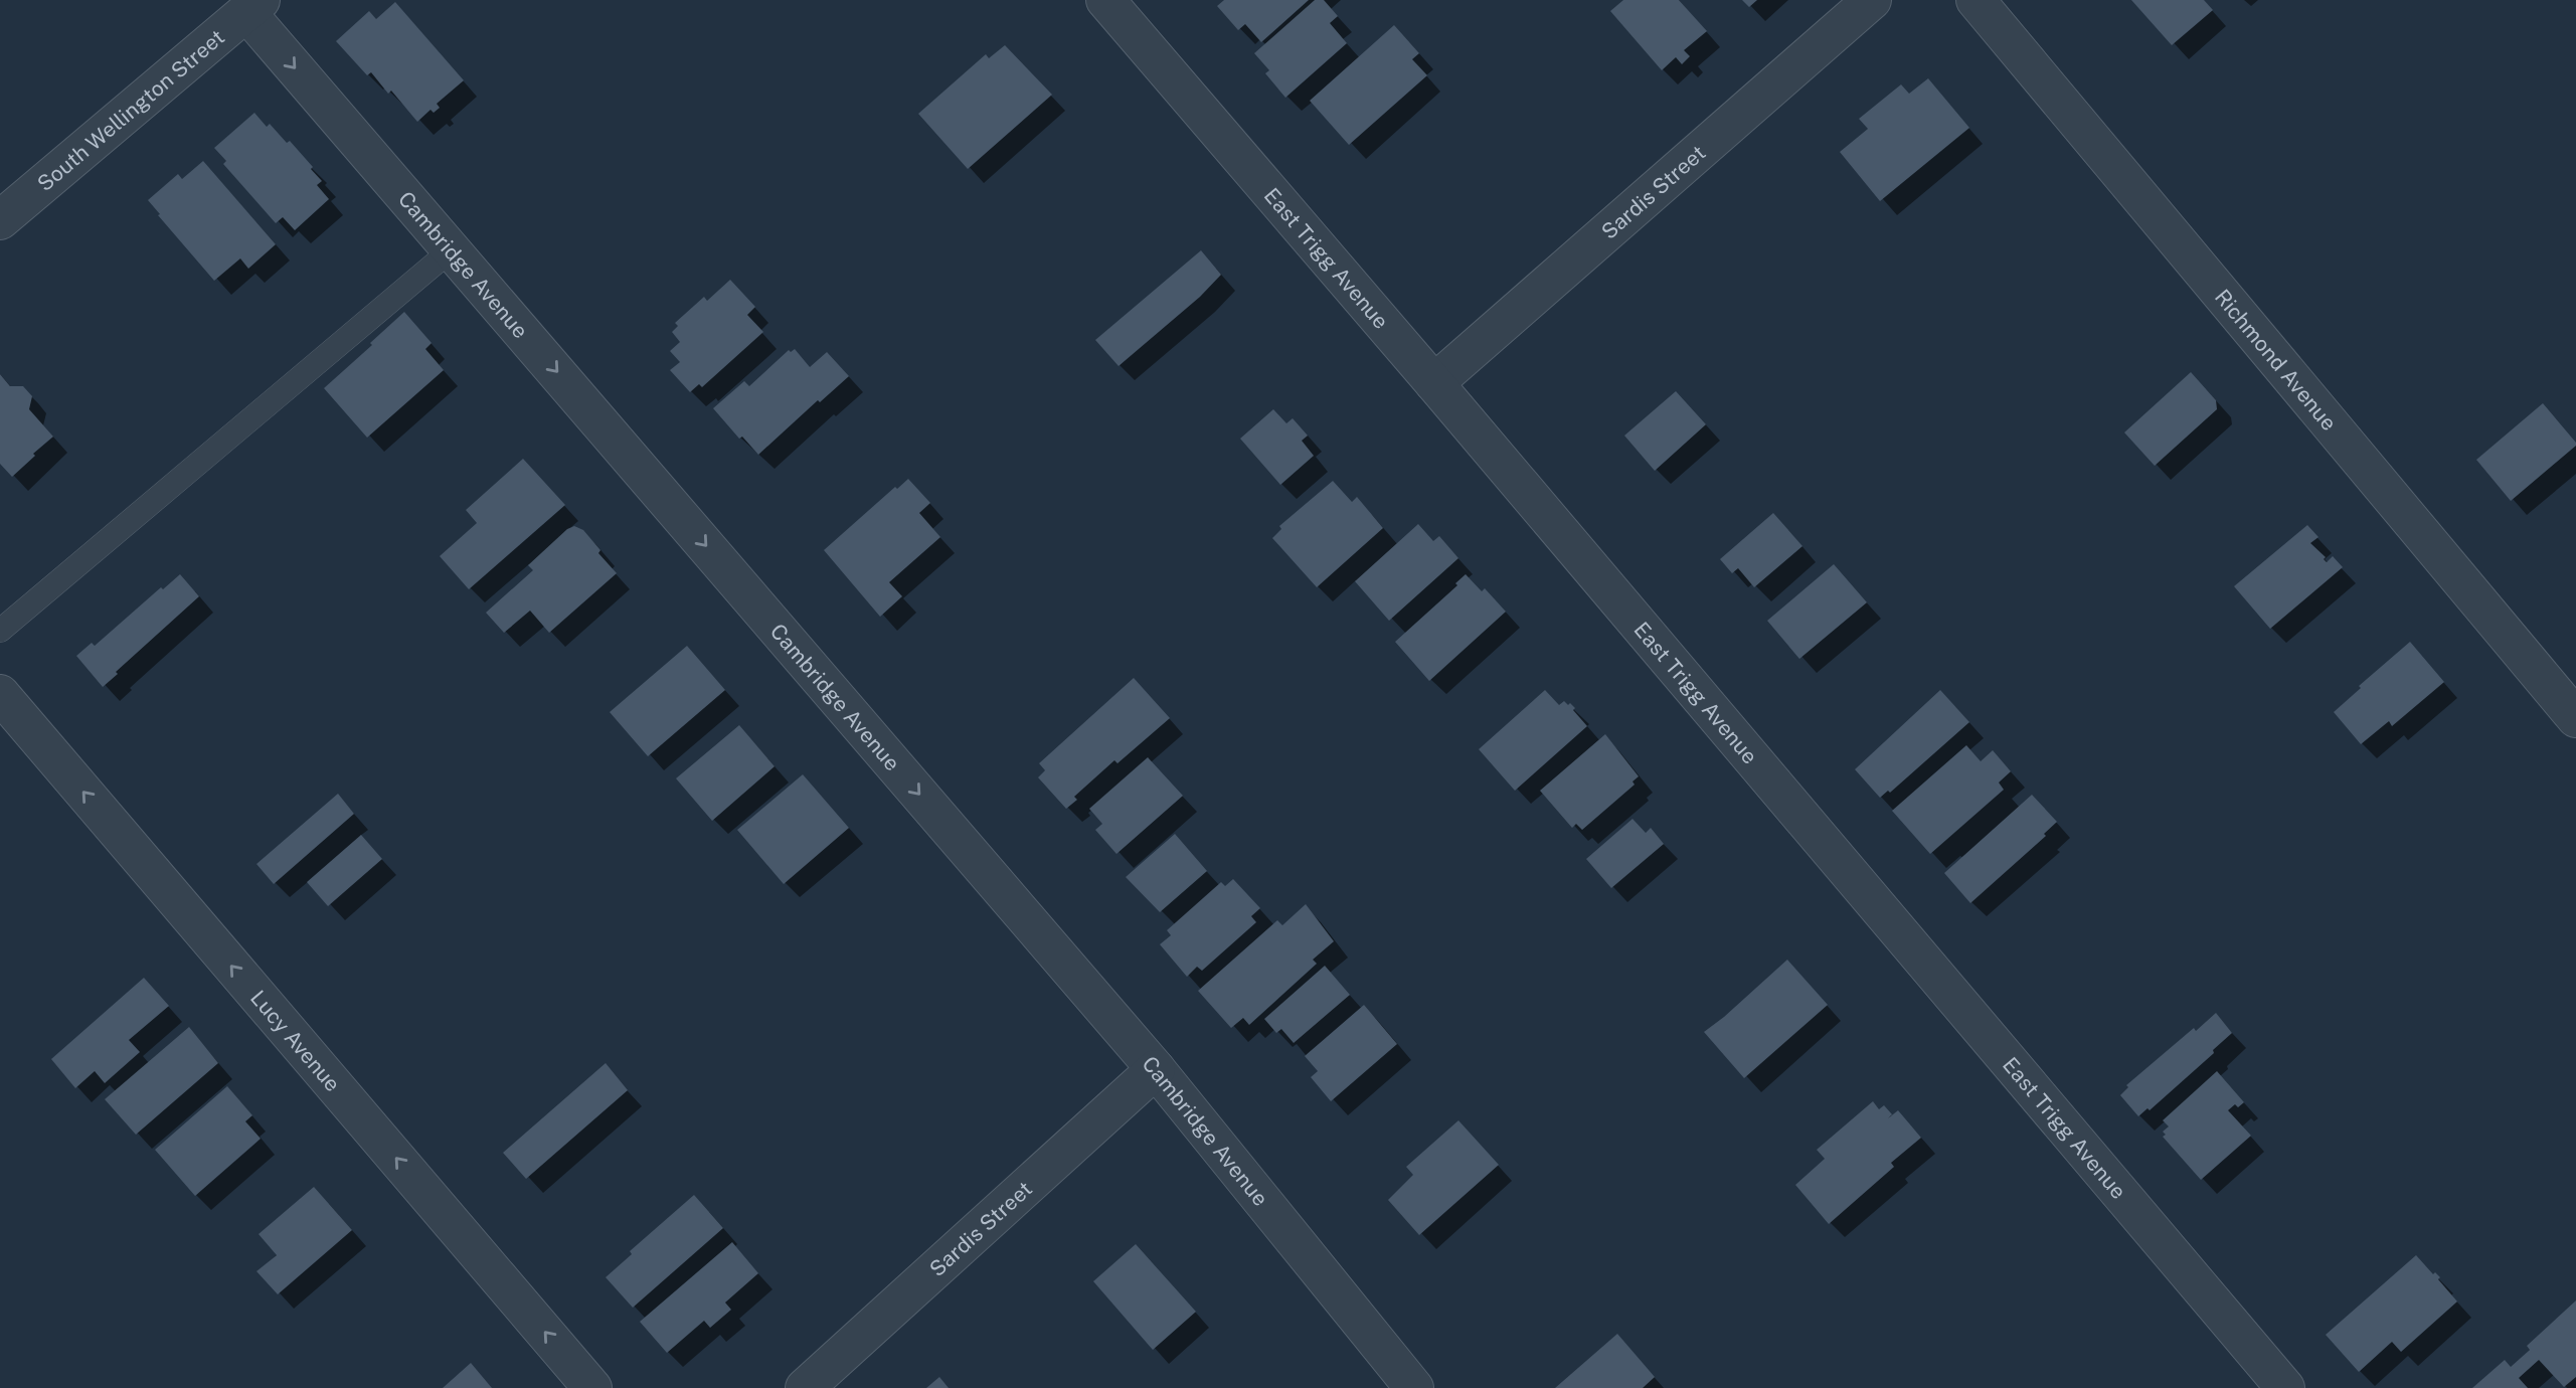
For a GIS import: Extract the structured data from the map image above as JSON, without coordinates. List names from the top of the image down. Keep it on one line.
{"streets":{"street":["South Wellington Street","Sardis Street","East Trigg Avenue","Cambridge Avenue","Richmond Avenue","Lucy Avenue"]},"crossings":[["South Wellington Street","Cambridge Avenue"],["Sardis Street","East Trigg Avenue"],["Sardis Street","Cambridge Avenue"]],"one_way":["Cambridge Avenue","Lucy Avenue"]}
